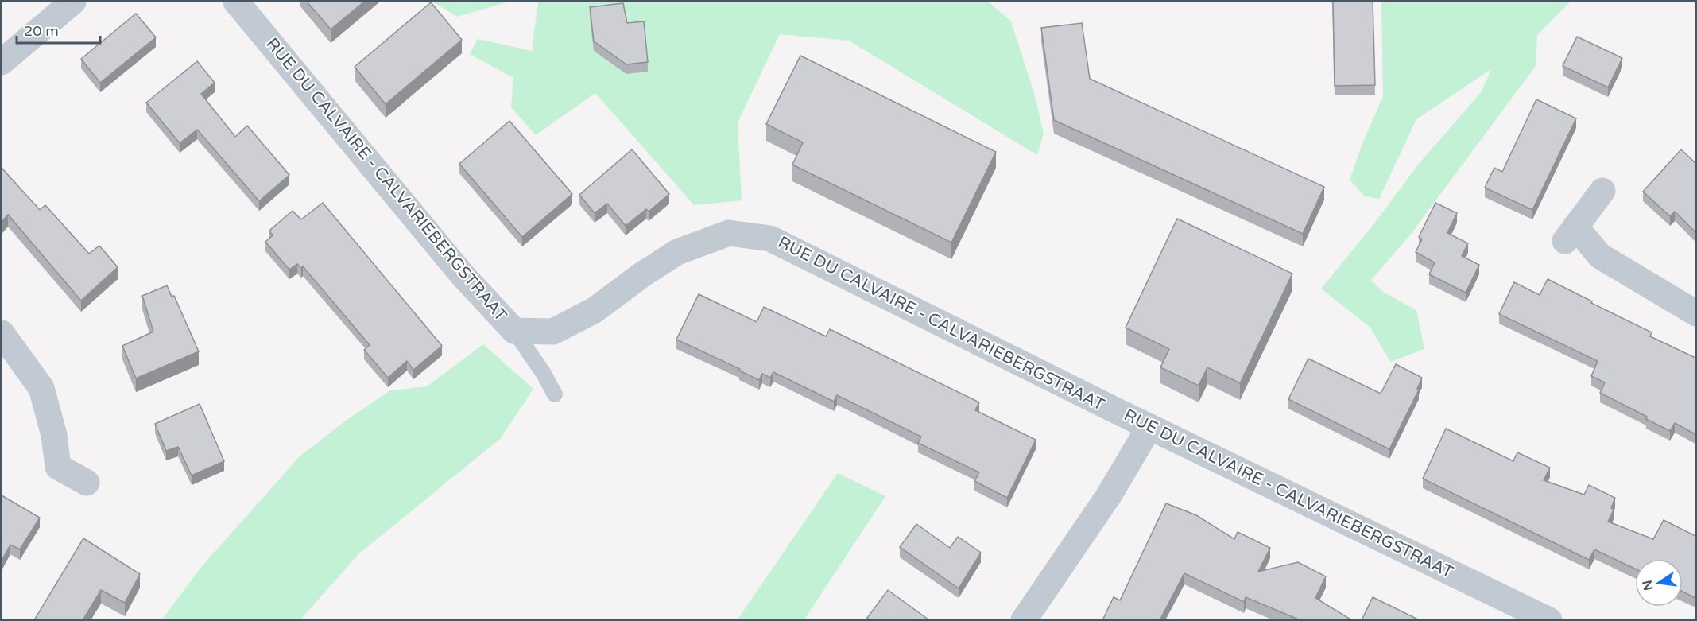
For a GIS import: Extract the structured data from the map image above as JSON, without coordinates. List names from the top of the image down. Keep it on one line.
{"streets":{"street":["RUE DU CALVAIRE - CALVARIEBERGSTRAAT"]},"scale_bar":"20 m","north":"left"}
